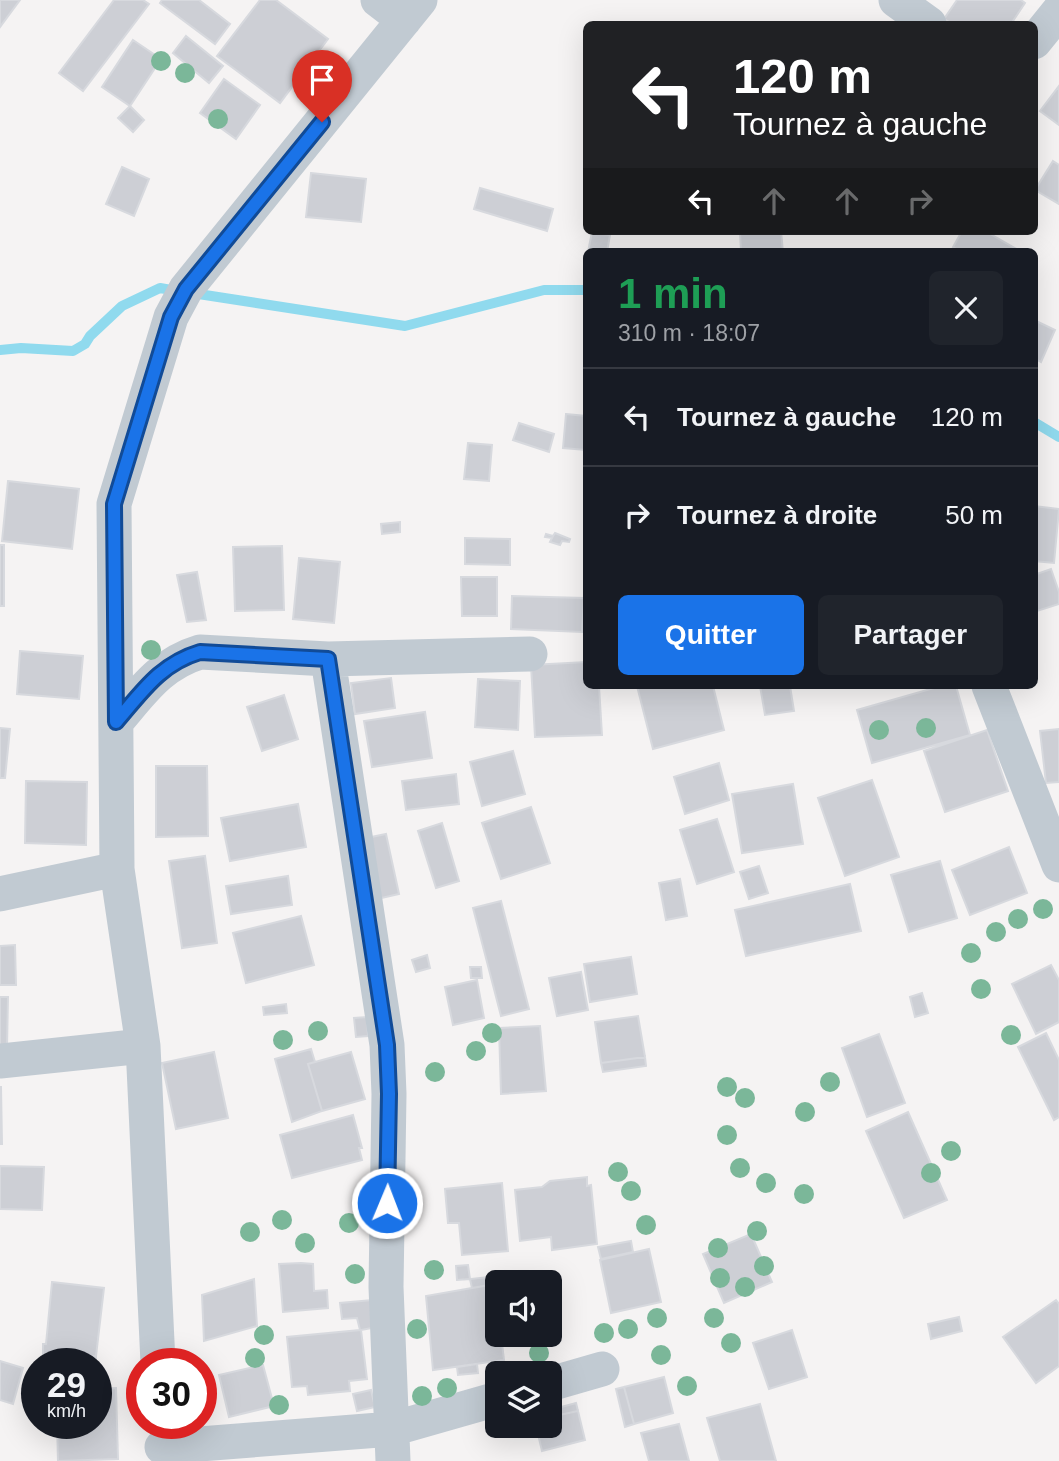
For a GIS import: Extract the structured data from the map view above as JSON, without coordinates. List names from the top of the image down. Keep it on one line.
{"page":{"turn":["120 m","Tournez à gauche"],"heading":["1 min","310 m · 18:07"],"list":[{"name":"Tournez à gauche","value":"120 m"},{"name":"Tournez à droite","value":"50 m"}],"buttons":["Quitter","Partager"],"speed":"29 km/h","limit":"30"}}
